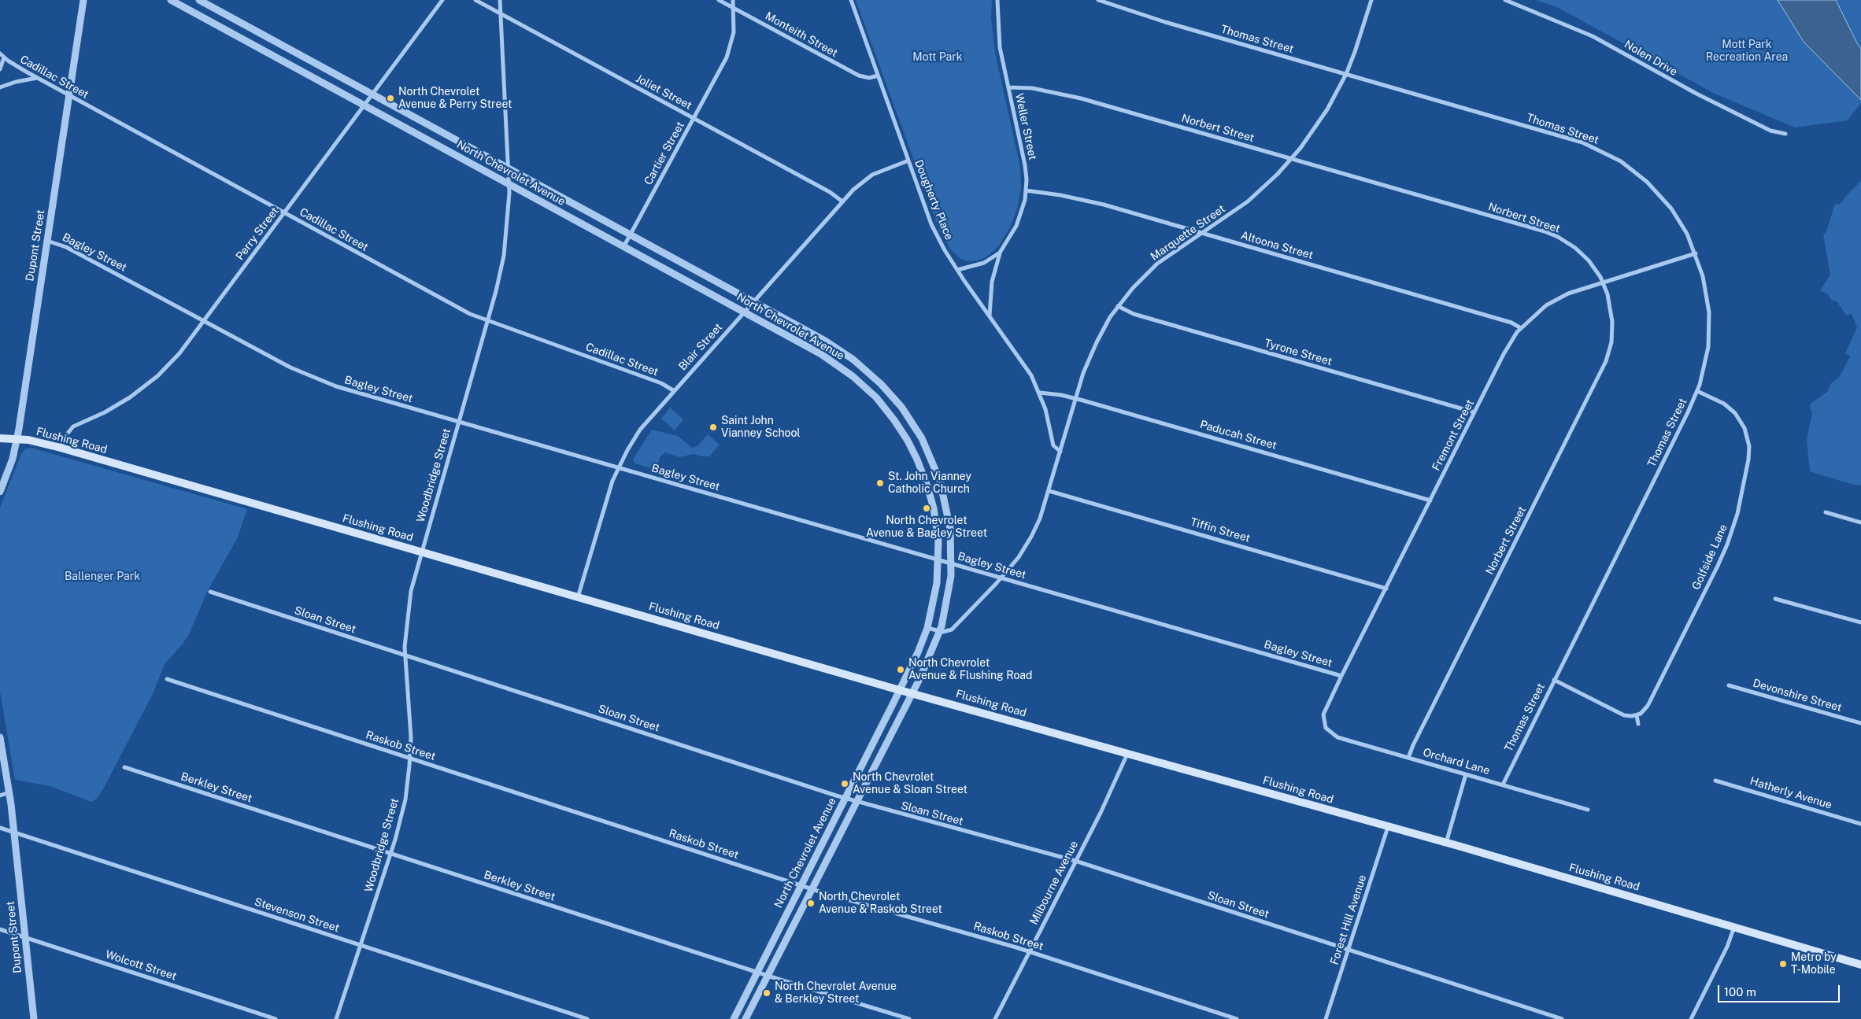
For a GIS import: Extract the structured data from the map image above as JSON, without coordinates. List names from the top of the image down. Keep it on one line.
{"streets":{"main road":["Flushing Road"],"street":["Monteith Street","Thomas Street","Nolen Drive","Cadillac Street","Joliet Street","Weller Street","Norbert Street","Cartier Street","North Chevrolet Avenue","Dougherty Place","Marquette Street","Perry Street","Dupont Street","Altoona Street","Bagley Street","Blair Street","Tyrone Street","Paducah Street","Fremont Street","Woodbridge Street","Tiffin Street","Golfside Lane","Sloan Street","Devonshire Street","Raskob Street","Orchard Lane","Berkley Street","Hatherly Avenue","Milbourne Avenue","Stevenson Street","Forest Hill Avenue","Wolcott Street"]},"crossings":[["Monteith Street","Cartier Street"],["Monteith Street","Dougherty Place"],["Thomas Street","Marquette Street"],["Thomas Street","Fremont Street"],["Thomas Street","Golfside Lane"],["Thomas Street","Orchard Lane"],["Cadillac Street","Perry Street"],["Cadillac Street","Dupont Street"],["Cadillac Street","Blair Street"],["Cadillac Street","Woodbridge Street"],["Joliet Street","Cartier Street"],["Joliet Street","Blair Street"],["Joliet Street","Woodbridge Street"],["Weller Street","Norbert Street"],["Weller Street","Dougherty Place"],["Weller Street","Altoona Street"],["Norbert Street","Marquette Street"],["Norbert Street","Fremont Street"],["Norbert Street","Orchard Lane"],["Cartier Street","North Chevrolet Avenue"],["North Chevrolet Avenue","Marquette Street"],["North Chevrolet Avenue","Perry Street"],["North Chevrolet Avenue","Bagley Street"],["North Chevrolet Avenue","Blair Street"],["North Chevrolet Avenue","Flushing Road"],["North Chevrolet Avenue","Woodbridge Street"],["North Chevrolet Avenue","Sloan Street"],["North Chevrolet Avenue","Raskob Street"],["North Chevrolet Avenue","Berkley Street"],["Dougherty Place","Marquette Street"],["Dougherty Place","Blair Street"],["Dougherty Place","Paducah Street"],["Marquette Street","Altoona Street"],["Marquette Street","Bagley Street"],["Marquette Street","Tyrone Street"],["Marquette Street","Paducah Street"],["Marquette Street","Tiffin Street"],["Perry Street","Bagley Street"],["Perry Street","Flushing Road"],["Dupont Street","Bagley Street"],["Dupont Street","Flushing Road"],["Dupont Street","Stevenson Street"],["Dupont Street","Wolcott Street"],["Altoona Street","Fremont Street"],["Bagley Street","Blair Street"],["Bagley Street","Fremont Street"],["Bagley Street","Woodbridge Street"],["Blair Street","Flushing Road"],["Tyrone Street","Fremont Street"],["Paducah Street","Fremont Street"],["Fremont Street","Tiffin Street"],["Fremont Street","Orchard Lane"],["Flushing Road","Woodbridge Street"],["Flushing Road","Milbourne Avenue"],["Flushing Road","Forest Hill Avenue"],["Woodbridge Street","Sloan Street"],["Woodbridge Street","Raskob Street"],["Woodbridge Street","Berkley Street"],["Woodbridge Street","Stevenson Street"],["Sloan Street","Milbourne Avenue"],["Sloan Street","Forest Hill Avenue"],["Raskob Street","Milbourne Avenue"]],"parks":["Mott Park Recreation Area","Mott Park","Ballenger Park"],"places":["North Chevrolet Avenue & Perry Street","Saint John Vianney School","St. John Vianney Catholic Church","North Chevrolet Avenue & Bagley Street","North Chevrolet Avenue & Flushing Road","North Chevrolet Avenue & Sloan Street","North Chevrolet Avenue & Raskob Street","Metro by T-Mobile","North Chevrolet Avenue & Berkley Street"],"scale_bar":"100 m"}
